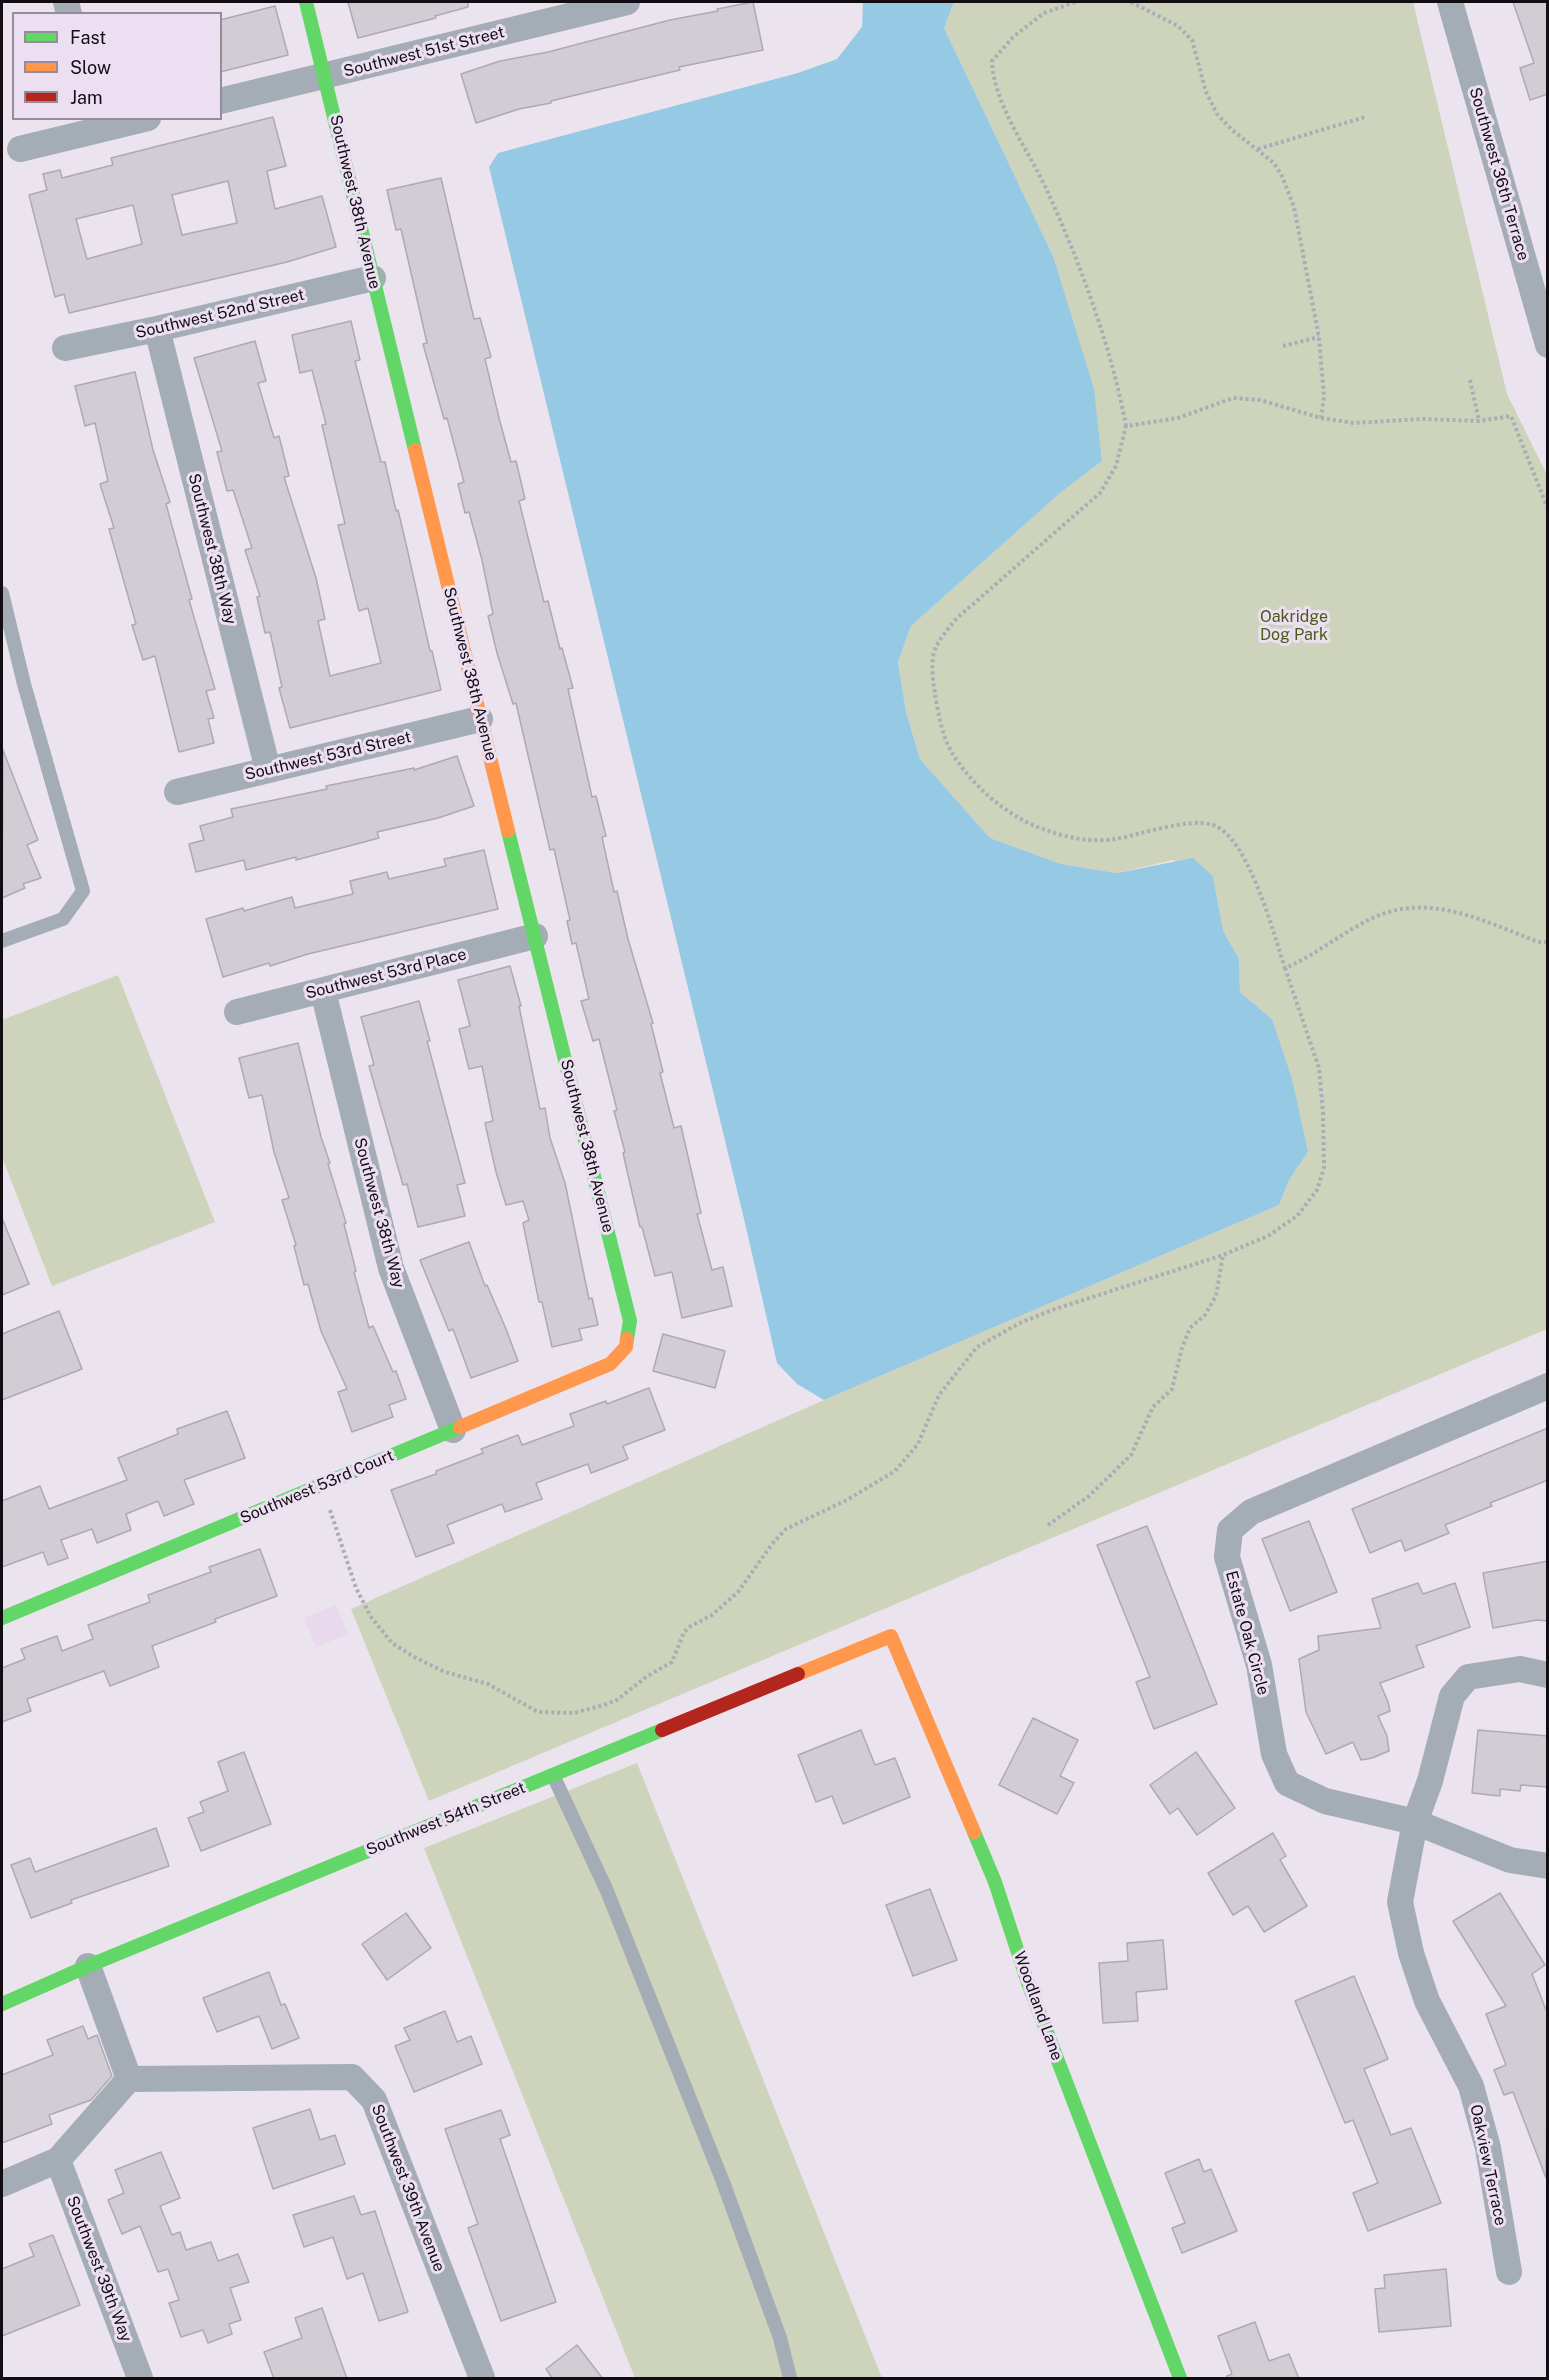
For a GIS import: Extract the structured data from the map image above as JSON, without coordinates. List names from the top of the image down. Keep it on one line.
{"streets":{"street":["Southwest 51st Street","Southwest 36th Terrace","Southwest 38th Avenue","Southwest 52nd Street","Southwest 38th Way","Southwest 53rd Street","Southwest 53rd Place","Southwest 53rd Court","Estate Oak Circle","Southwest 54th Street","Woodland Lane","Oakview Terrace","Southwest 39th Avenue","Southwest 39th Way"]},"crossings":[["Southwest 51st Street","Southwest 38th Avenue"],["Southwest 38th Avenue","Southwest 52nd Street"],["Southwest 38th Avenue","Southwest 53rd Street"],["Southwest 38th Avenue","Southwest 53rd Place"],["Southwest 38th Avenue","Southwest 53rd Court"],["Southwest 52nd Street","Southwest 38th Way"],["Southwest 38th Way","Southwest 53rd Street"],["Southwest 38th Way","Southwest 53rd Place"],["Southwest 38th Way","Southwest 53rd Court"],["Estate Oak Circle","Oakview Terrace"],["Southwest 54th Street","Woodland Lane"]],"parks":["Oakridge Dog Park"],"legend":["Fast","Slow","Jam"]}
